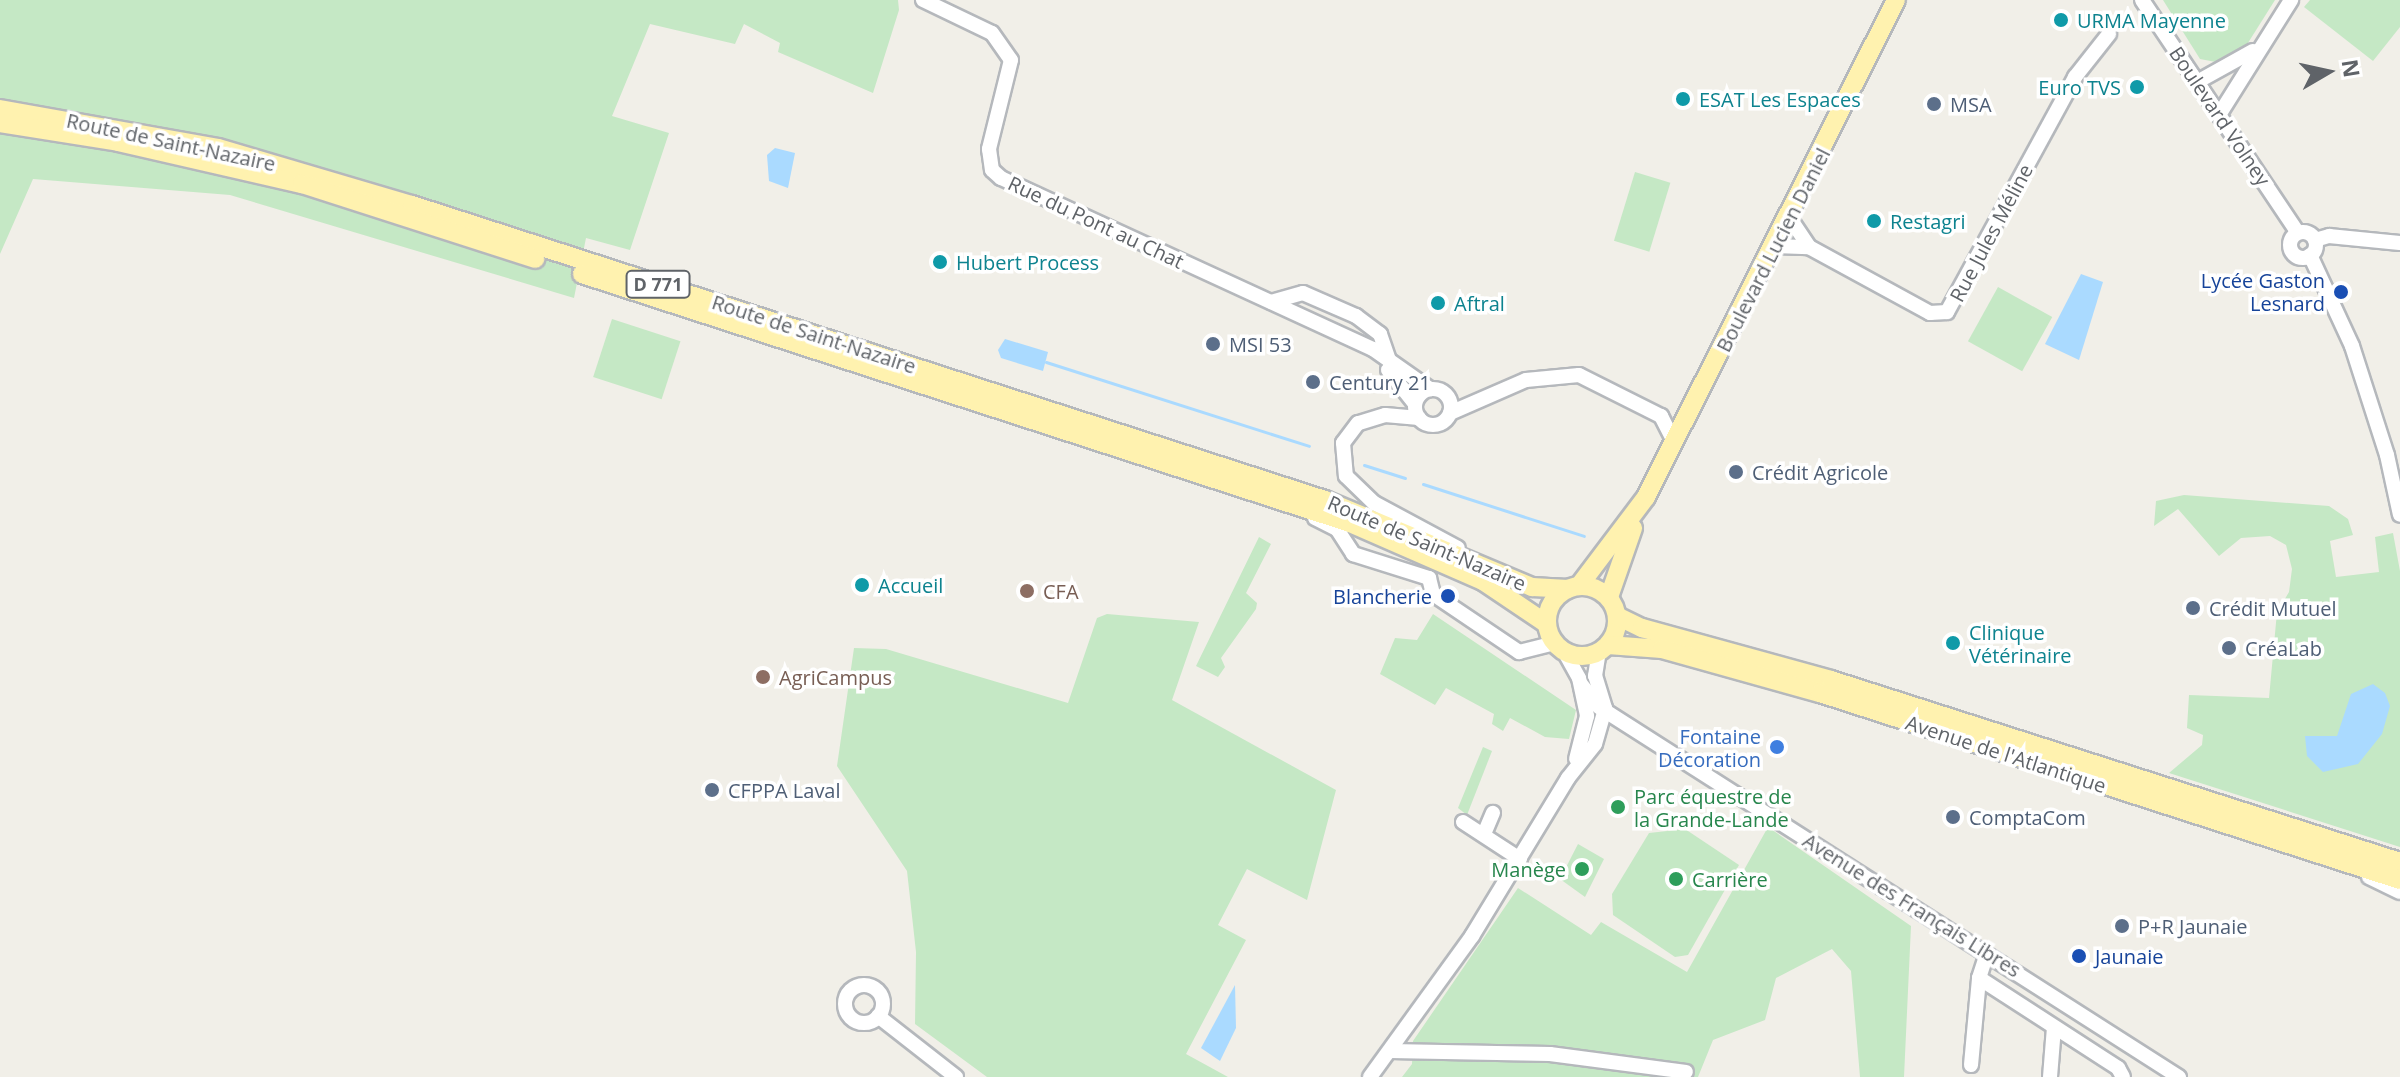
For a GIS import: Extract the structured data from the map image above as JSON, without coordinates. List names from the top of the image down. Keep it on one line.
{"streets":{"main road":["Route de Saint-Nazaire","Boulevard Lucien Daniel","D 771","Avenue de l'Atlantique"],"street":["Boulevard Volney","Rue du Pont au Chat","Rue Jules Méline","Avenue des Français Libres"]},"crossings":[["Route de Saint-Nazaire","Boulevard Lucien Daniel"],["Route de Saint-Nazaire","Avenue de l'Atlantique"],["Rue Jules Méline","Boulevard Lucien Daniel"],["Boulevard Lucien Daniel","Avenue de l'Atlantique"]],"places":["URMA Mayenne","Euro TVS","ESAT Les Espaces","MSA","Restagri","Hubert Process","Lycée Gaston Lesnard","Aftral","MSI 53","Century 21","Crédit Agricole","Accueil","CFA","Blancherie","Crédit Mutuel","Clinique Vétérinaire","CréaLab","AgriCampus","Fontaine Décoration","CFPPA Laval","Parc équestre de la Grande-Lande","ComptaCom","Manège","Carrière","P+R Jaunaie","Jaunaie"],"north":"right"}
